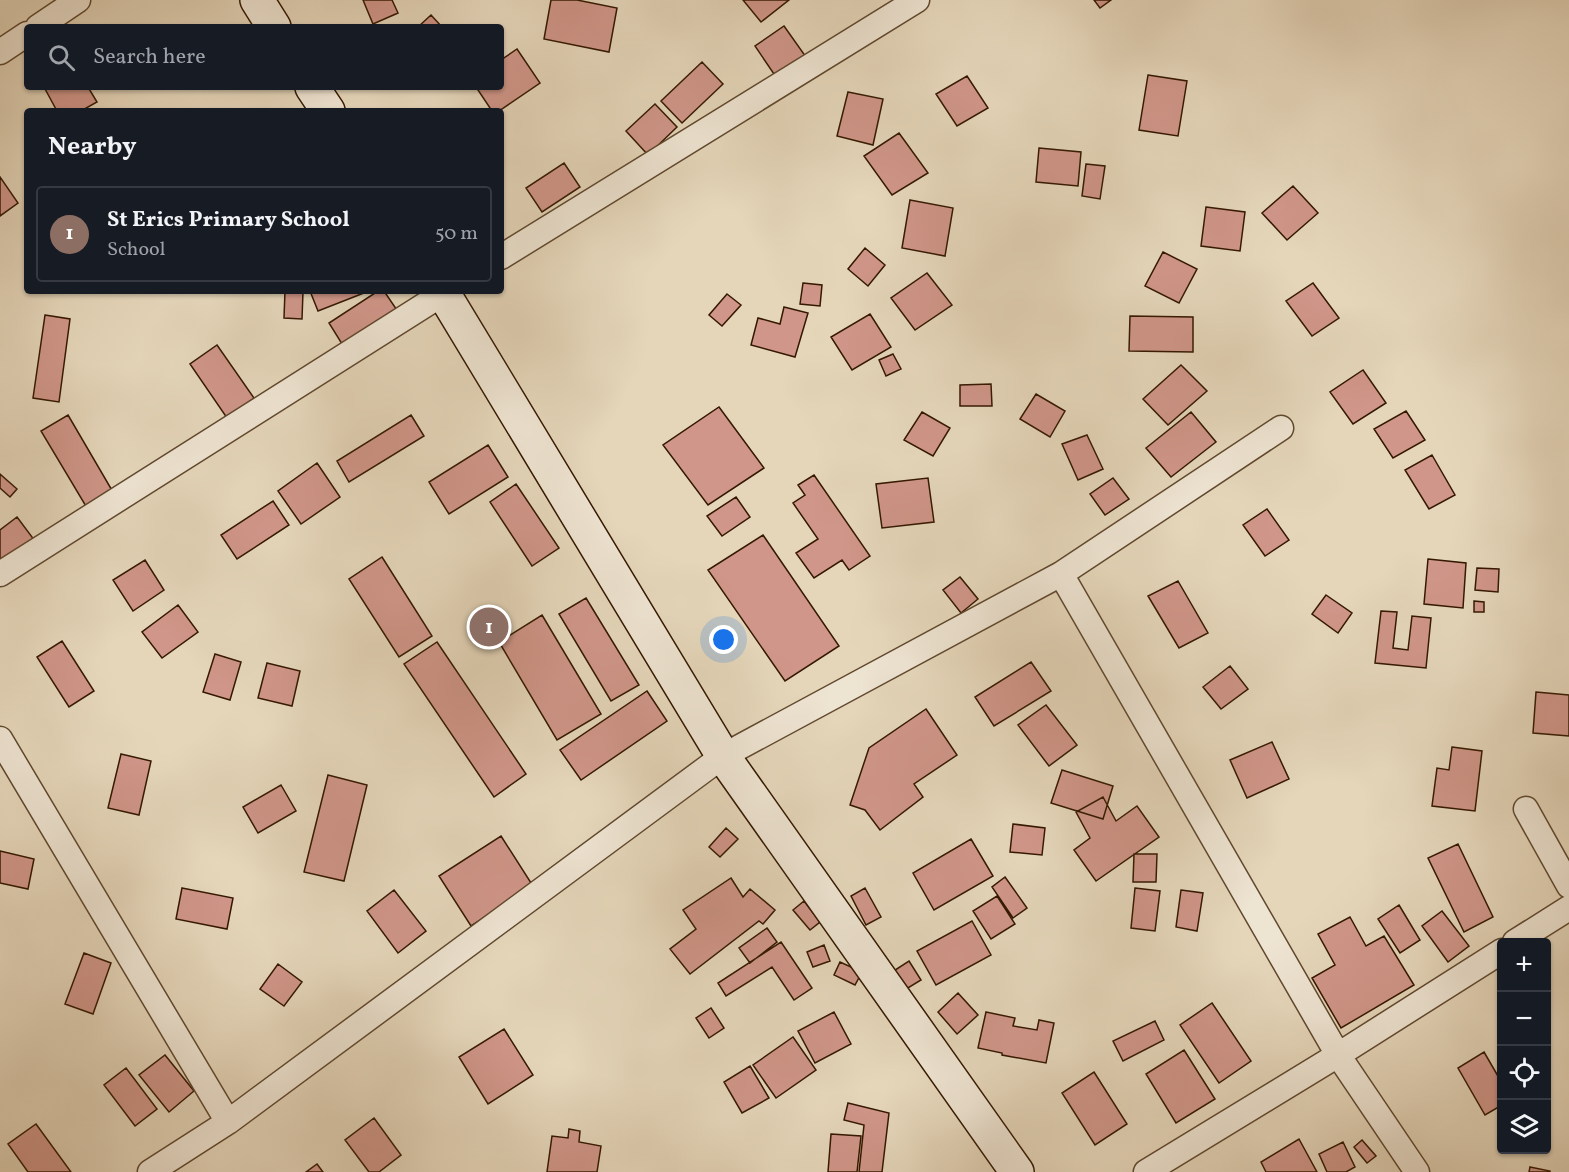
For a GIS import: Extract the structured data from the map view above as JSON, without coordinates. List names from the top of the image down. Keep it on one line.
{"page":{"search":"Search here","heading":"Nearby","list":[{"mark":"1","name":"St Erics Primary School","note":"School","value":"50 m"}],"pins":"1","map_buttons":["+","−"]}}
